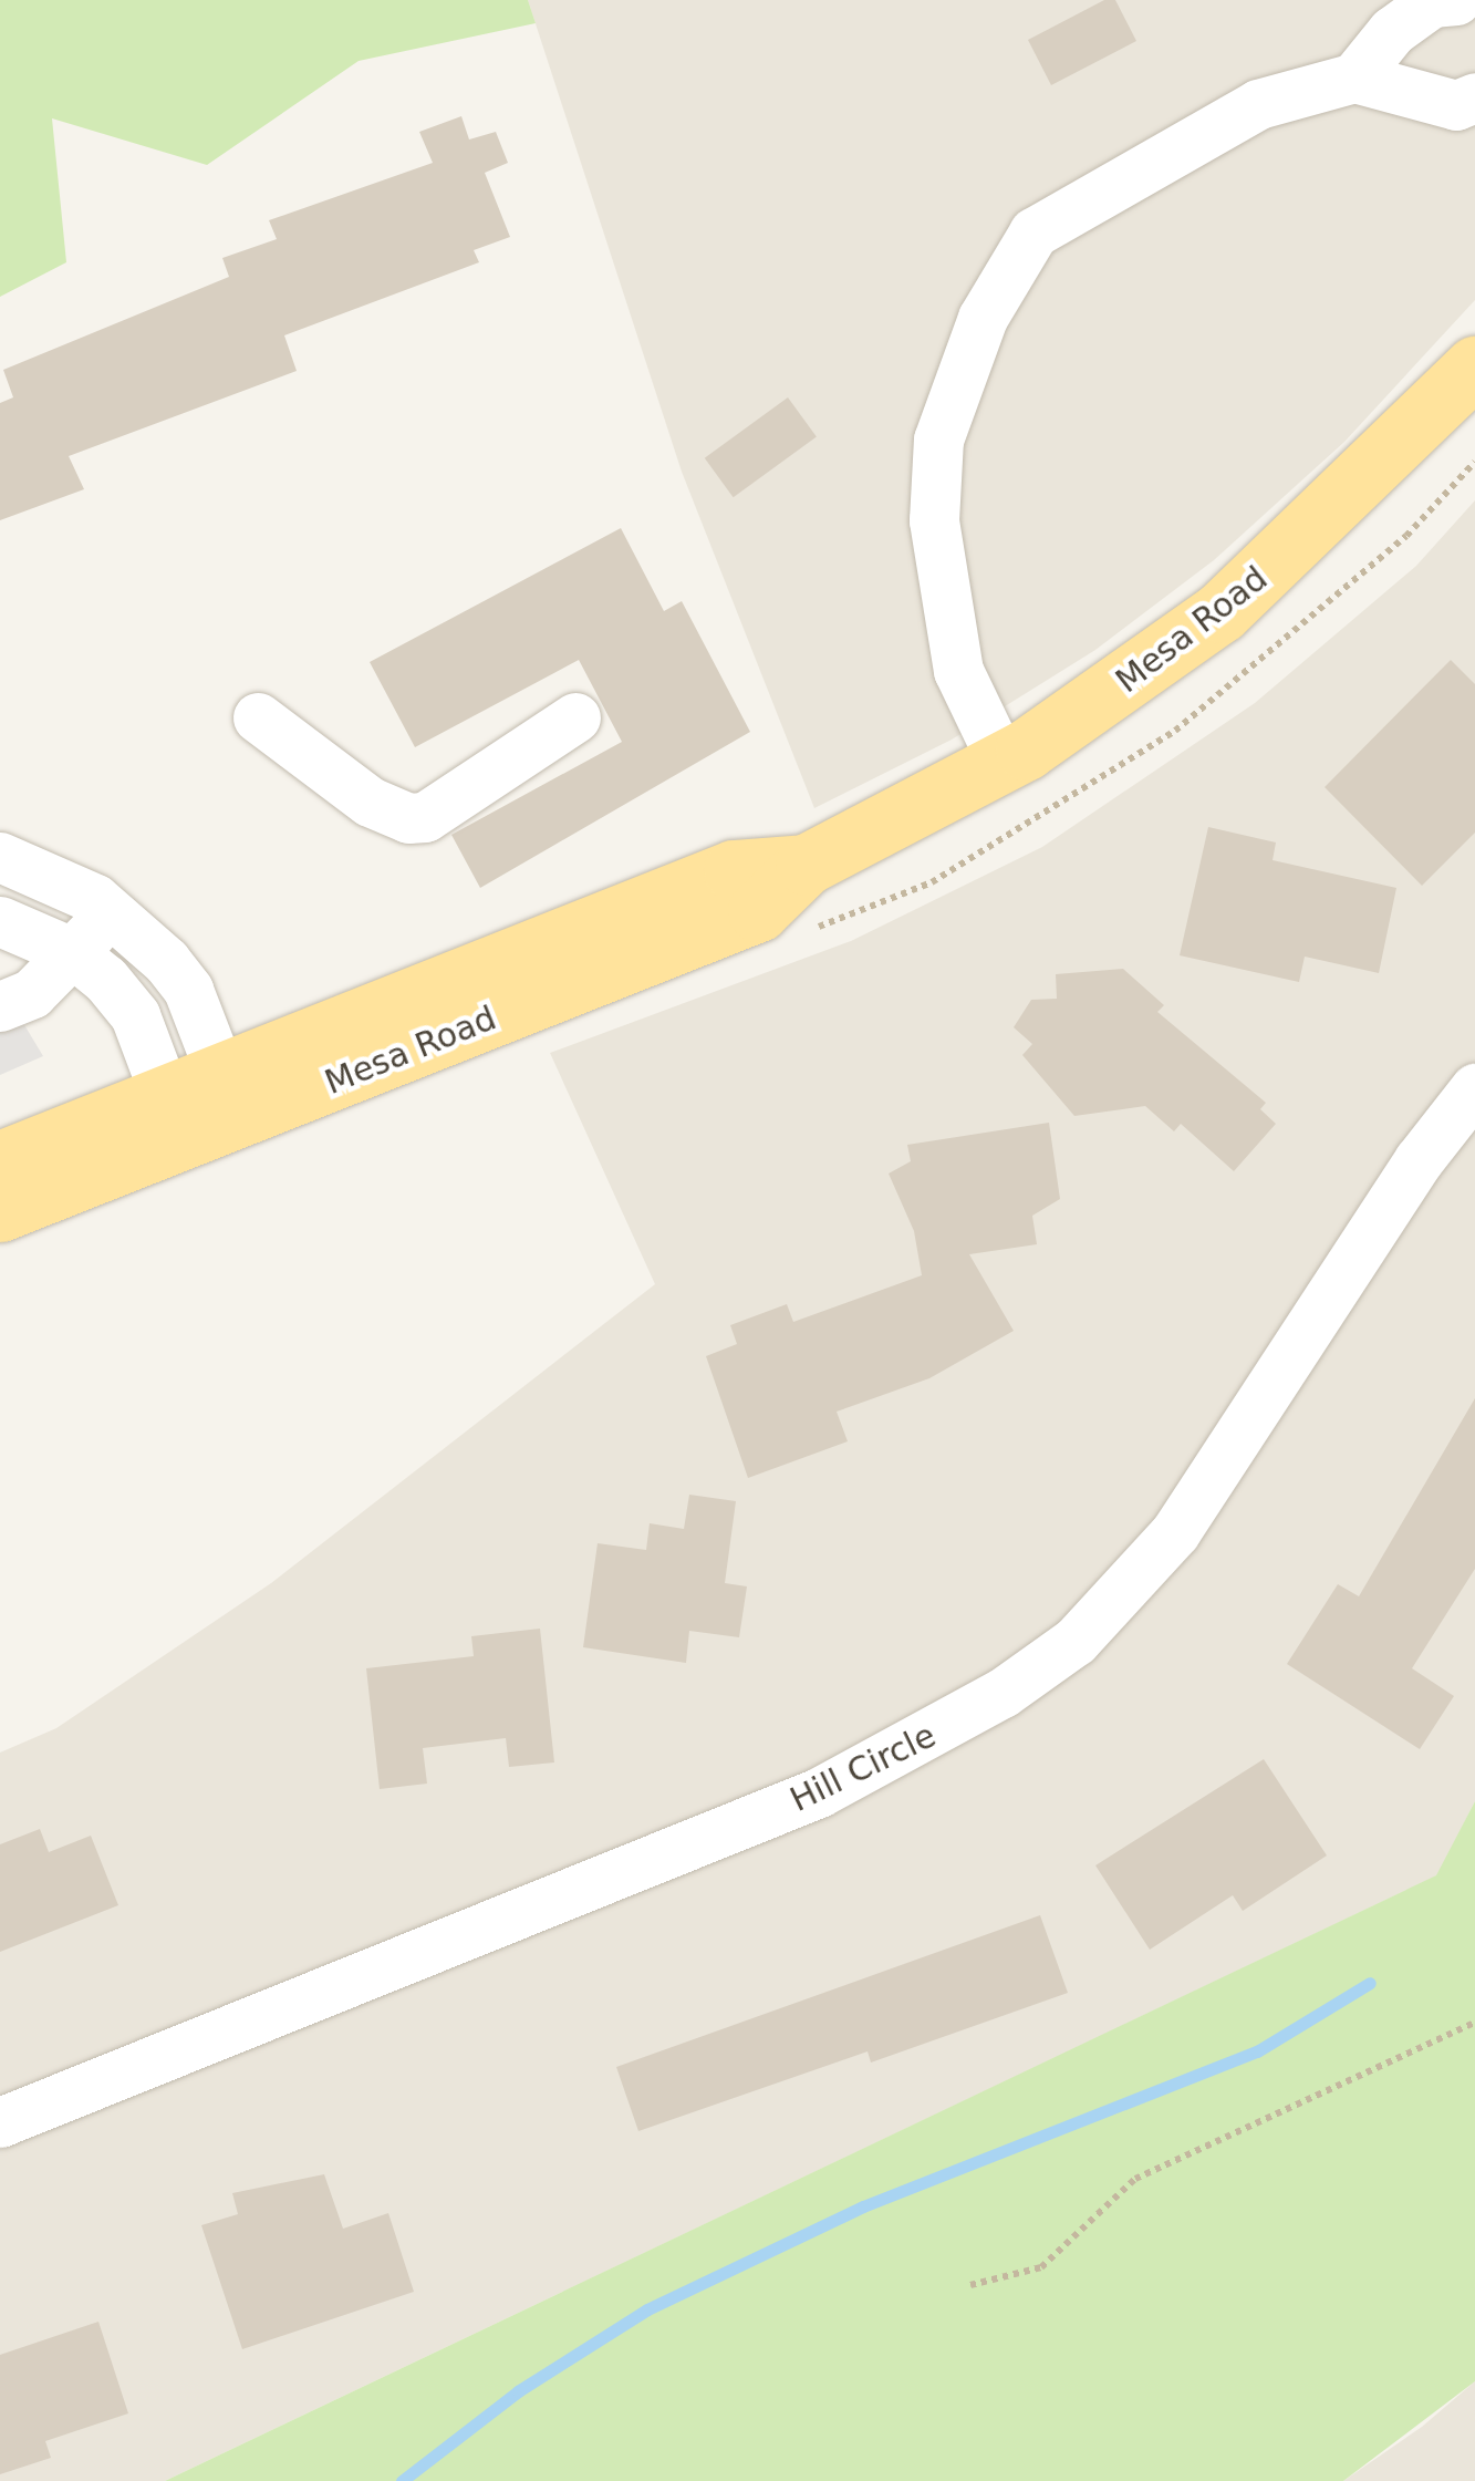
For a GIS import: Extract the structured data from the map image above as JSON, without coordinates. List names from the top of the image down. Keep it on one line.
{"streets":{"main road":["Mesa Road"],"street":["Hill Circle"]}}
